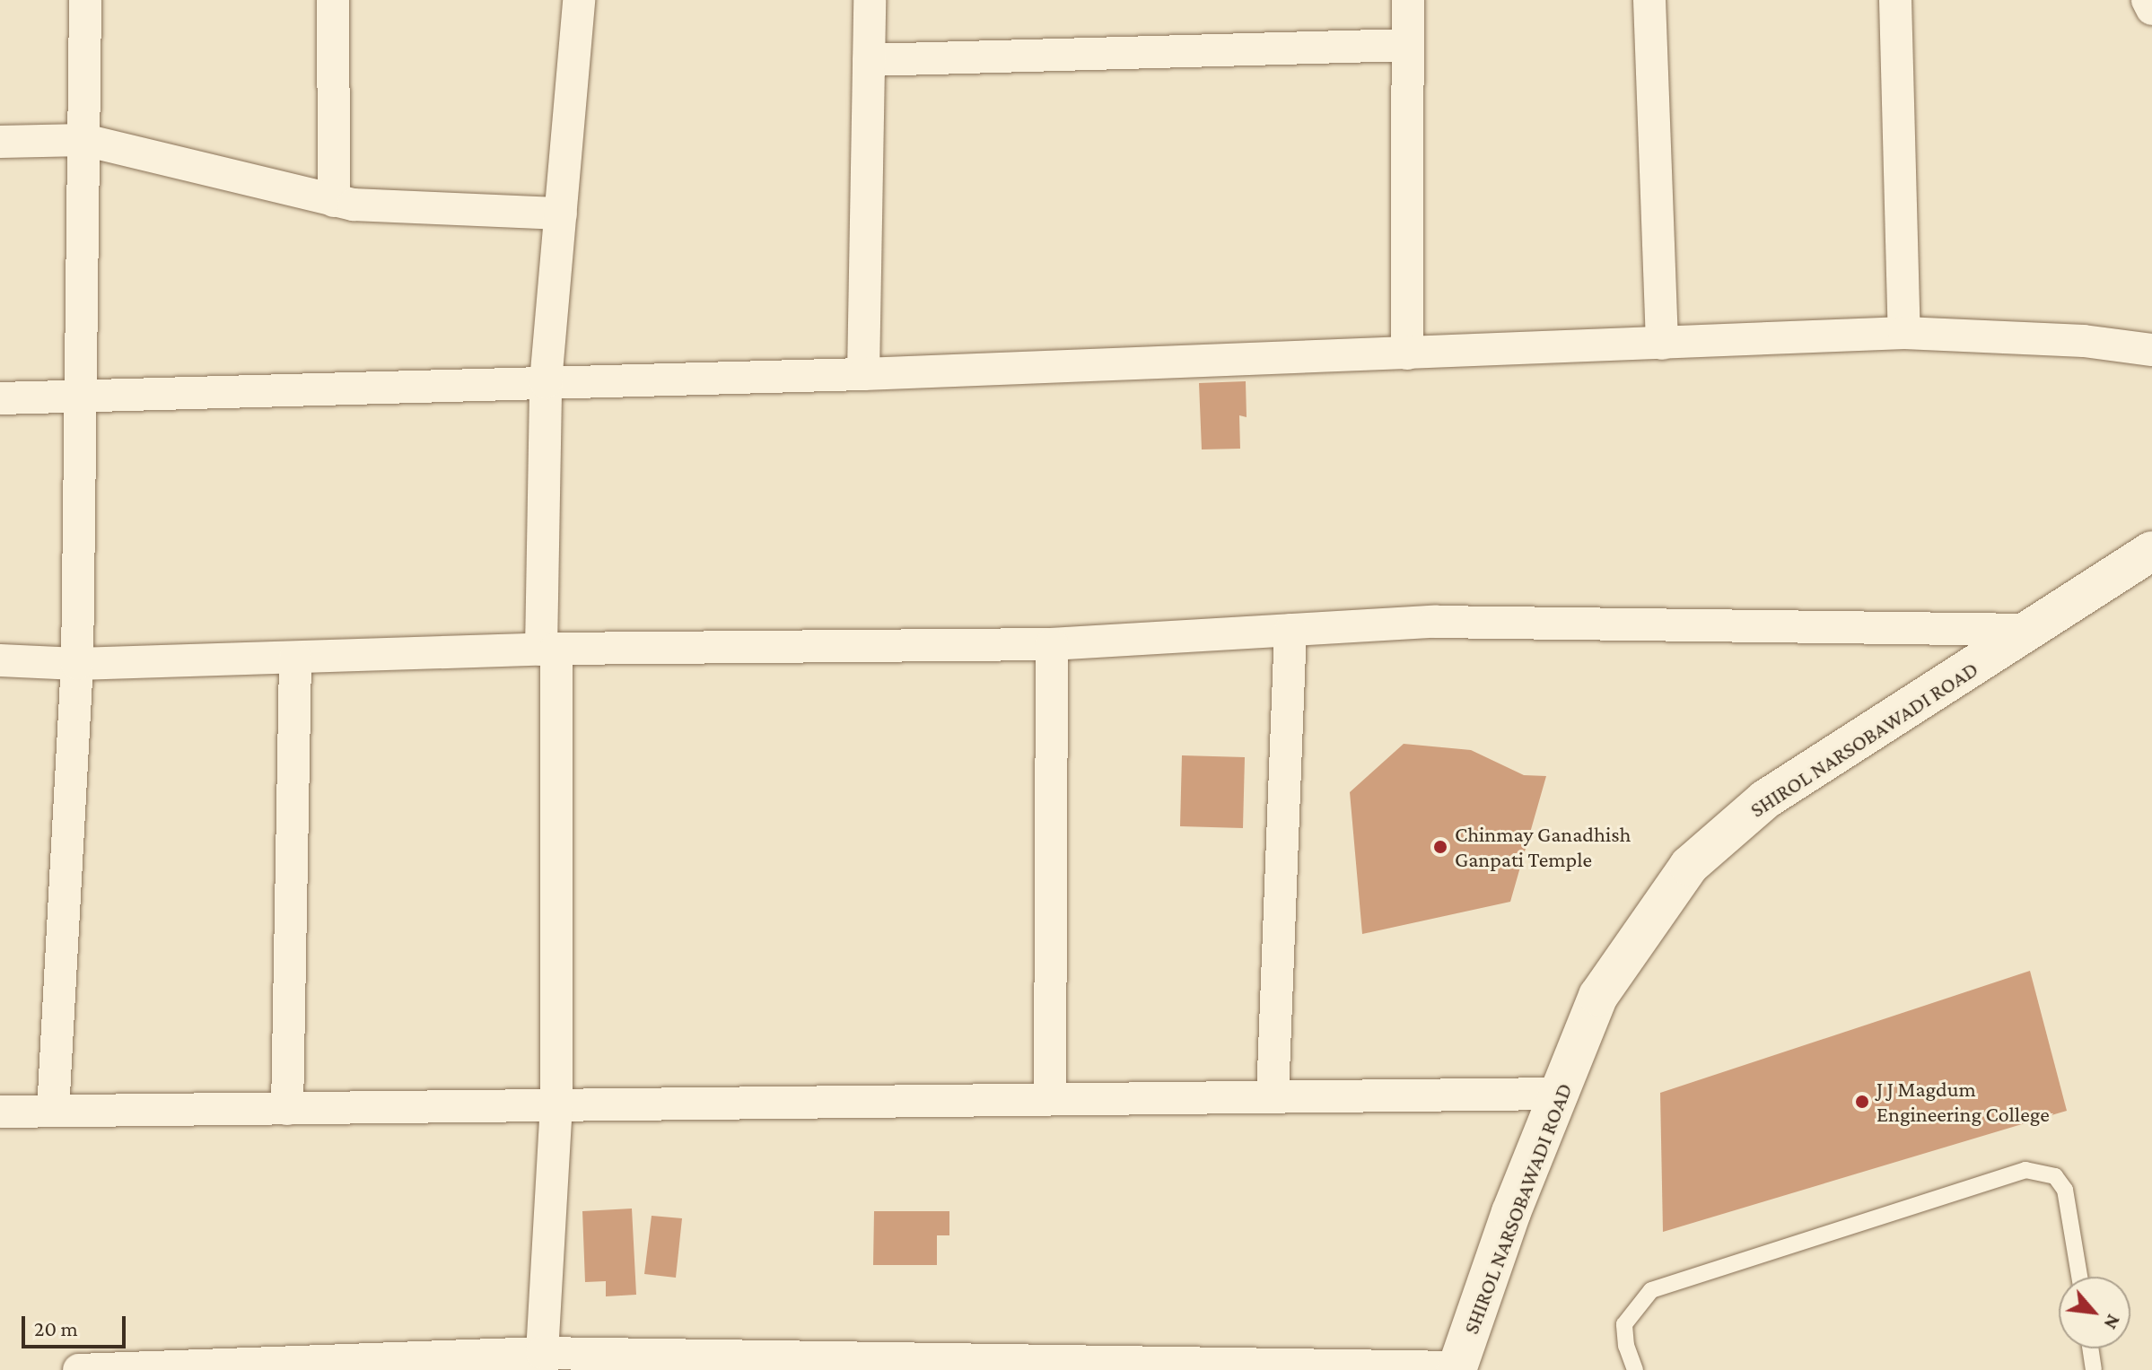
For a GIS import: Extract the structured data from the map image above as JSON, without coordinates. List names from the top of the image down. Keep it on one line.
{"streets":{"main road":["SHIROL NARSOBAWADI ROAD"]},"places":["Chinmay Ganadhish Ganpati Temple","J J Magdum Engineering College"],"scale_bar":"20 m","north":"bottom right"}
